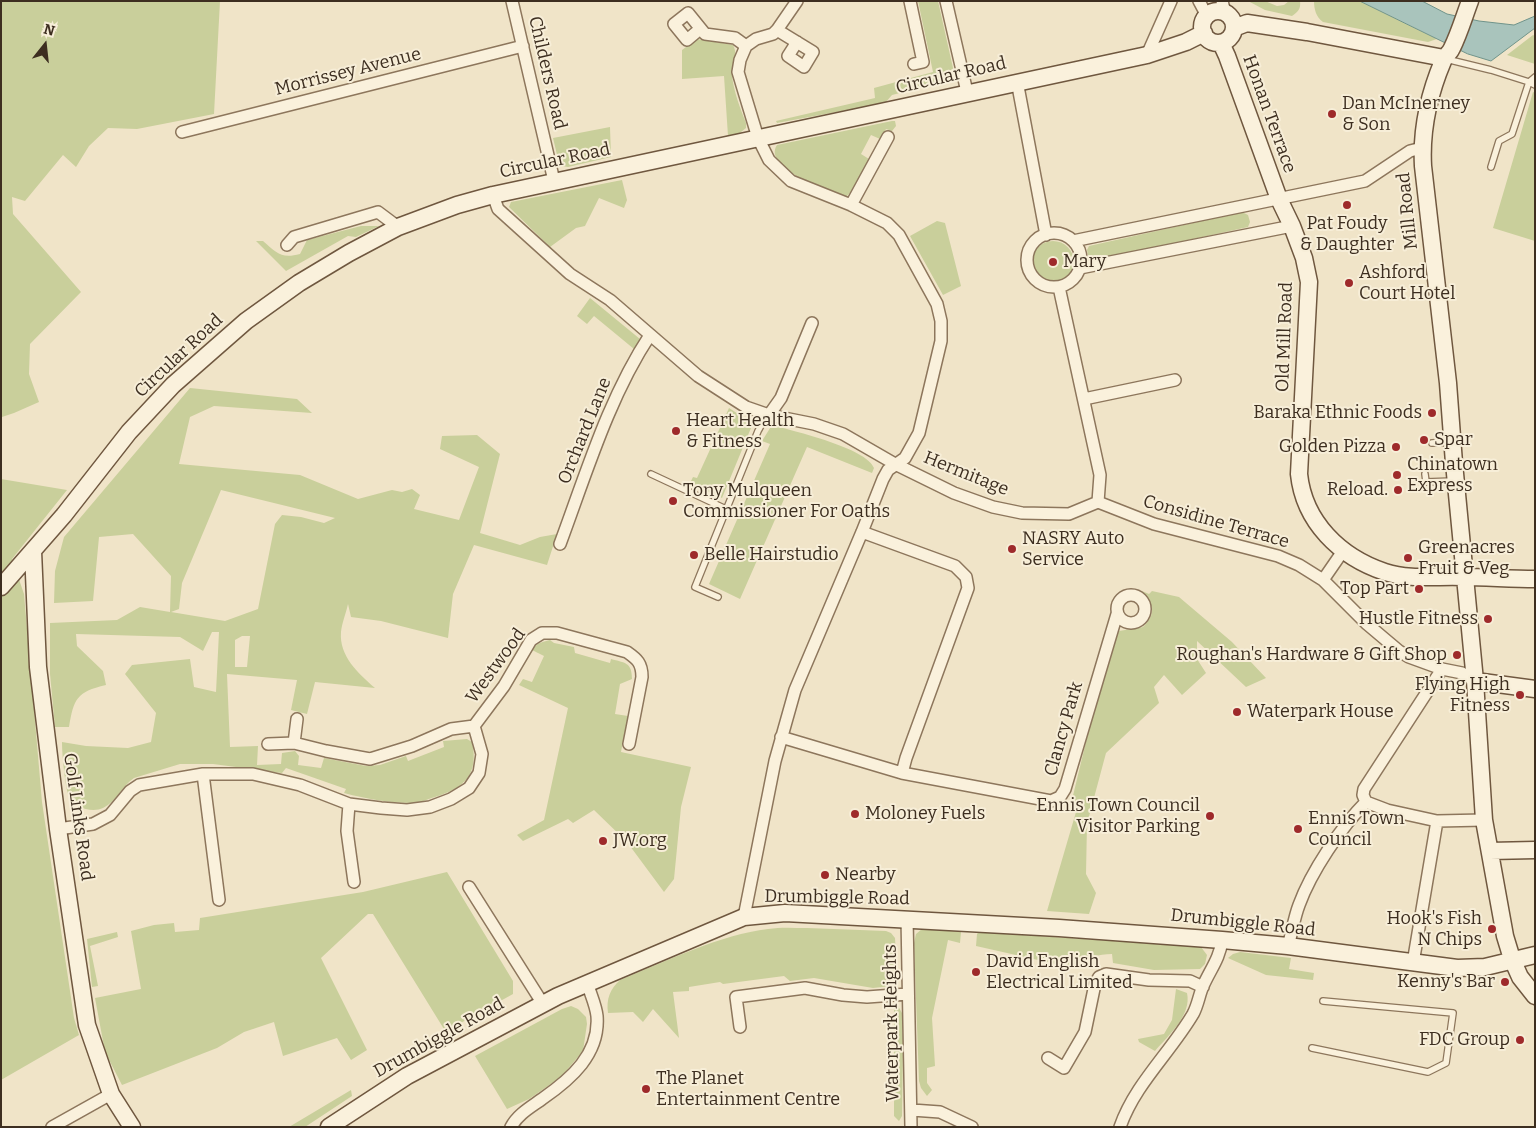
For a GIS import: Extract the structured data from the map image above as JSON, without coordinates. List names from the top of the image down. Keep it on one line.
{"streets":{"main road":["Circular Road","Honan Terrace","Mill Road","Old Mill Road","Golf Links Road","Drumbiggle Road"],"street":["Morrissey Avenue","Childers Road","Orchard Lane","Hermitage","Considine Terrace","Westwood","Clancy Park","Waterpark Heights"]},"crossings":[["Morrissey Avenue","Childers Road"],["Childers Road","Circular Road"],["Circular Road","Honan Terrace"],["Circular Road","Hermitage"],["Circular Road","Golf Links Road"],["Honan Terrace","Old Mill Road"],["Mill Road","Old Mill Road"],["Mill Road","Considine Terrace"],["Mill Road","Drumbiggle Road"],["Hermitage","Considine Terrace"],["Westwood","Golf Links Road"],["Drumbiggle Road","Waterpark Heights"]],"places":["Dan McInerney & Son","Pat Foudy & Daughter","Mary","Ashford Court Hotel","Baraka Ethnic Foods","Heart Health & Fitness","Spar","Golden Pizza","Chinatown Express","Reload.","Tony Mulqueen Commissioner For Oaths","NASRY Auto Service","Belle Hairstudio","Greenacres Fruit & Veg","Top Part","Hustle Fitness","Roughan's Hardware & Gift Shop","Flying High Fitness","Waterpark House","Moloney Fuels","Ennis Town Council Visitor Parking","Ennis Town Council","JW.org","Nearby","Hook's Fish N Chips","David English Electrical Limited","Kenny's Bar","FDC Group","The Planet Entertainment Centre"],"north":"top"}
